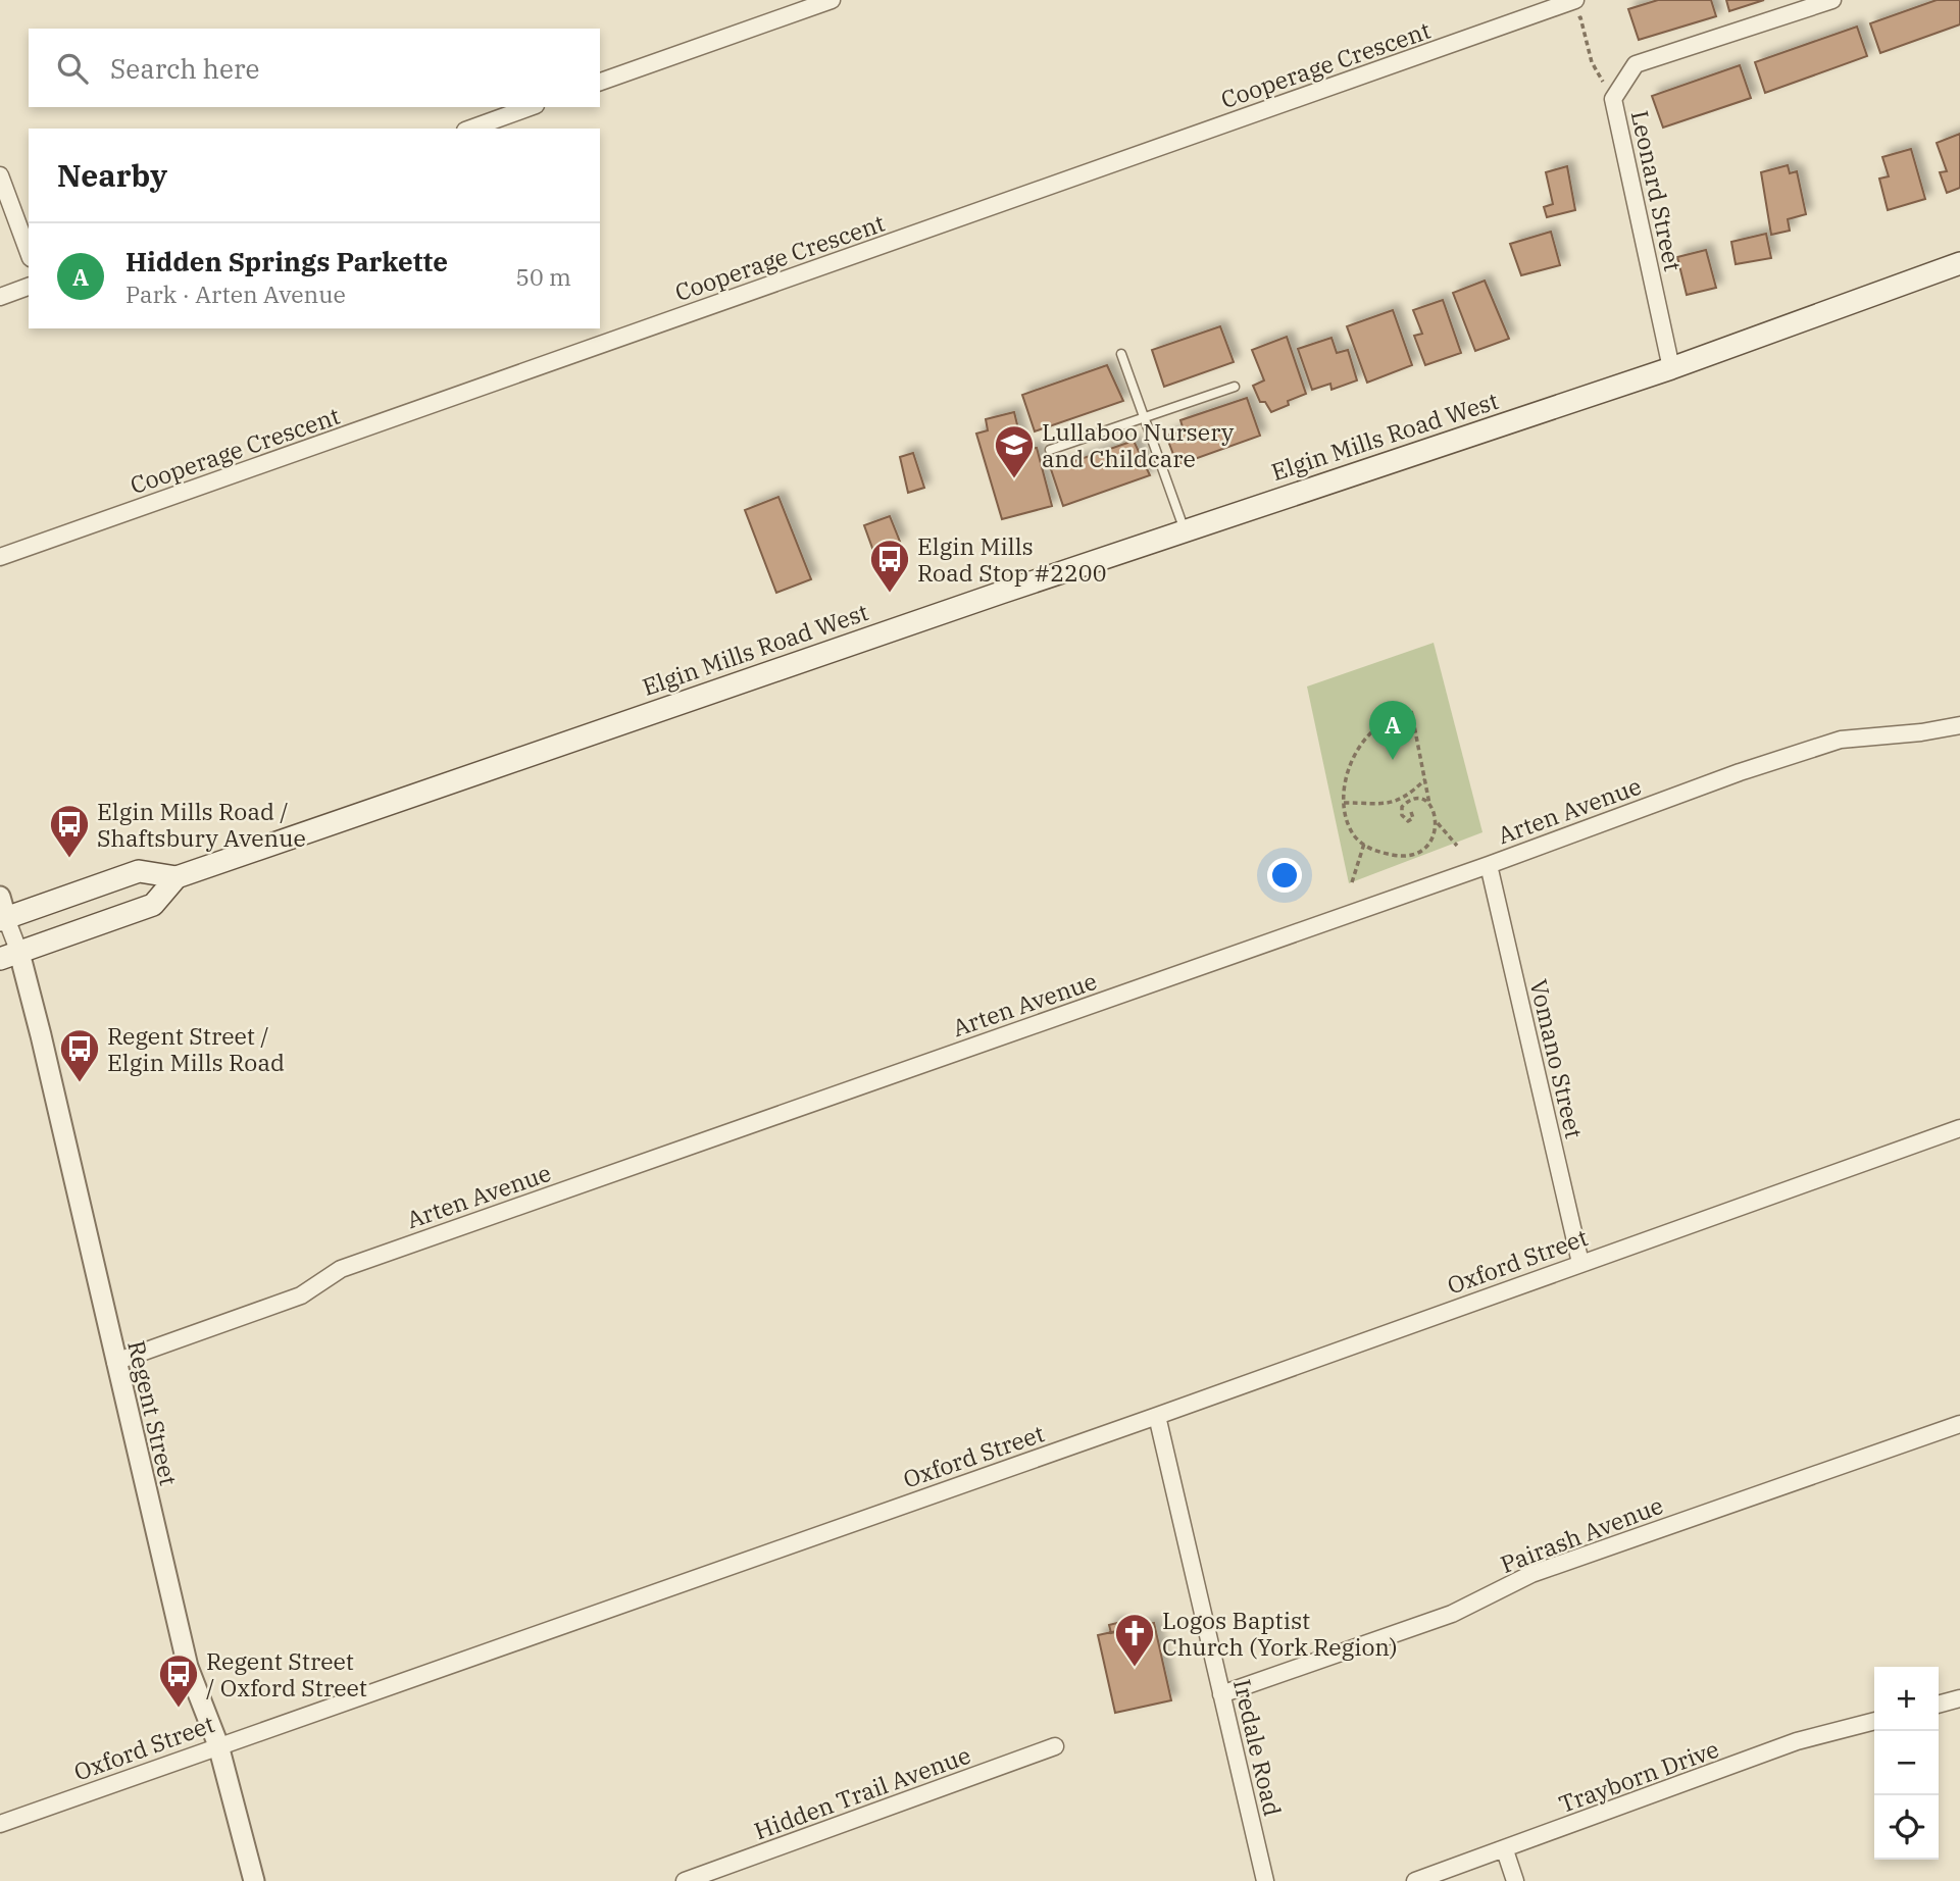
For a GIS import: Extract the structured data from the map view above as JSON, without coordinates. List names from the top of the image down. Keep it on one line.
{"streets":{"main road":["Elgin Mills Road West"],"street":["Cooperage Crescent","Leonard Street","Arten Avenue","Vomano Street","Oxford Street","Regent Street","Pairash Avenue","Iredale Road","Trayborn Drive","Hidden Trail Avenue"]},"crossings":[["Leonard Street","Elgin Mills Road West"],["Arten Avenue","Vomano Street"],["Arten Avenue","Regent Street"],["Vomano Street","Oxford Street"],["Oxford Street","Regent Street"],["Oxford Street","Iredale Road"],["Pairash Avenue","Iredale Road"]],"places":{"school or university":["Lullaboo Nursery and Childcare"],"bus stop":["Elgin Mills Road Stop #2200","Elgin Mills Road / Shaftsbury Avenue","Regent Street / Elgin Mills Road","Regent Street / Oxford Street"],"church":["Logos Baptist Church (York Region)"]},"page":{"search":"Search here","heading":"Nearby","list":[{"mark":"A","name":"Hidden Springs Parkette","note":"Park · Arten Avenue","value":"50 m"}],"pins":"A","map_buttons":["+","−"]}}
